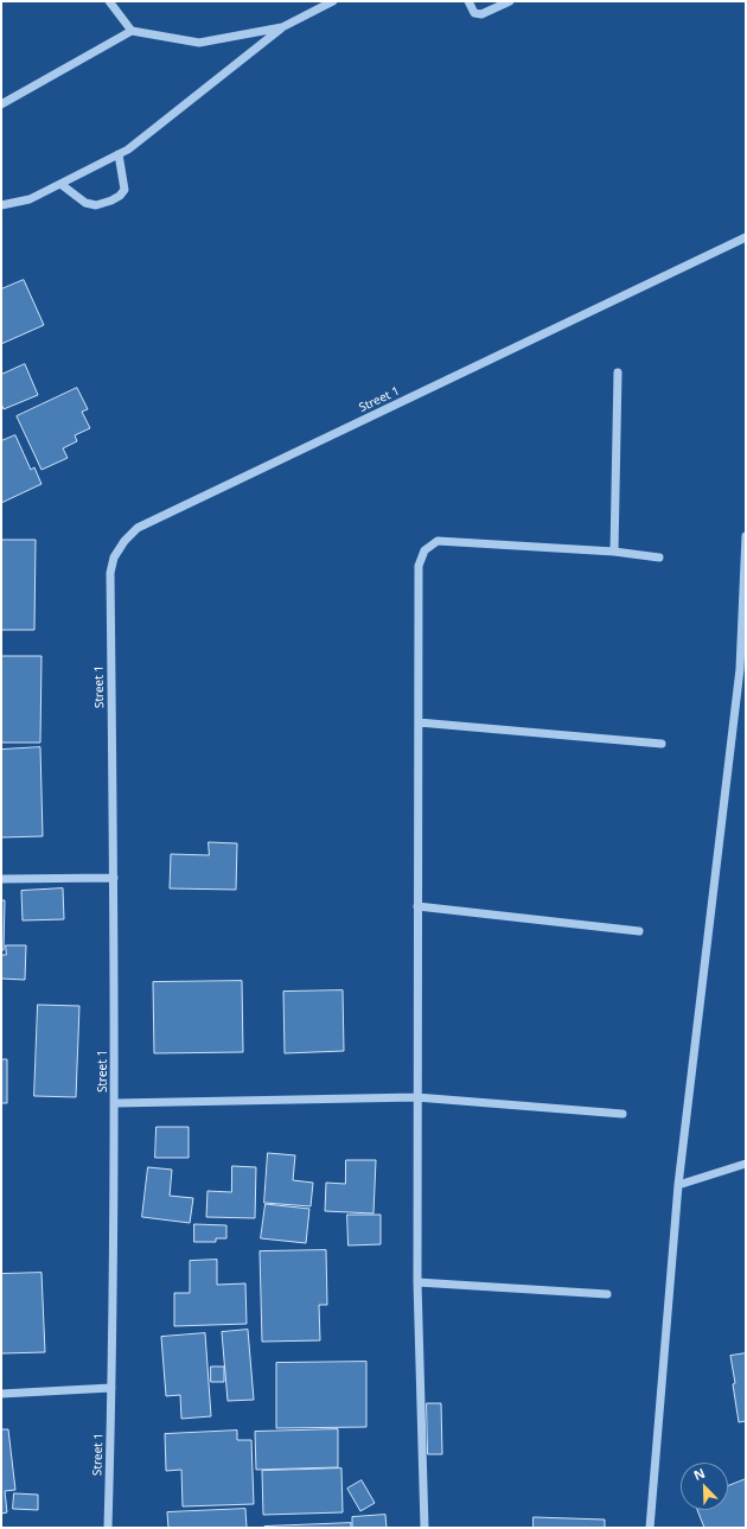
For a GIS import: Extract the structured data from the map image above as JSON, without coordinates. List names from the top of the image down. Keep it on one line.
{"streets":{"street":["Street 1"]},"north":"top left"}
